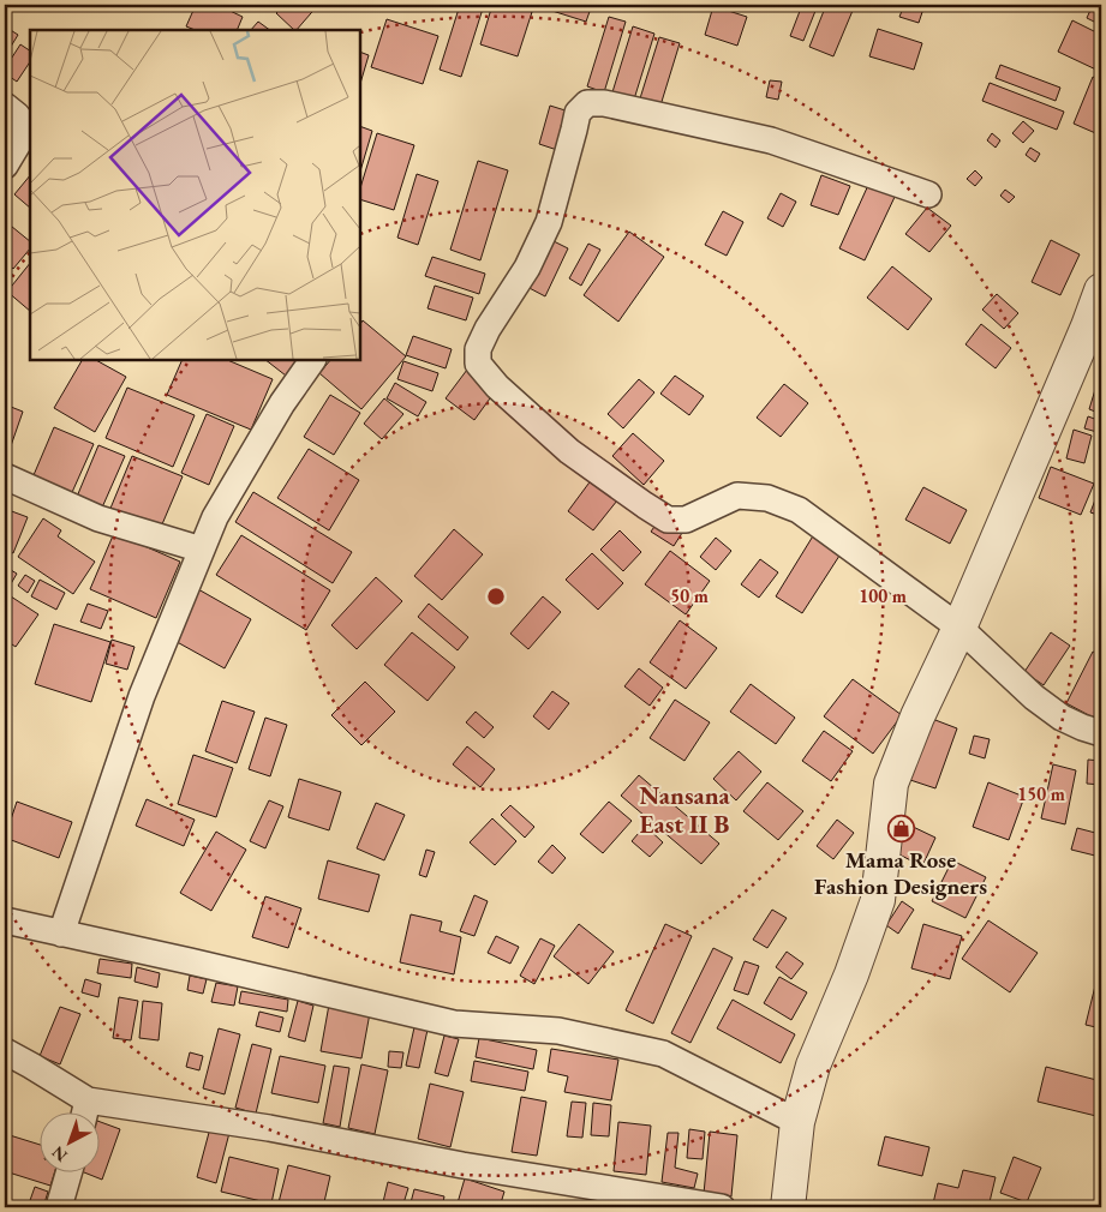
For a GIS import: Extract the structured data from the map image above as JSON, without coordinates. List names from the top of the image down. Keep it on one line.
{"districts":["Nansana East II B"],"places":{"shop":["Mama Rose Fashion Designers"]},"north":"bottom left","rings":["50 m","100 m","150 m"]}
